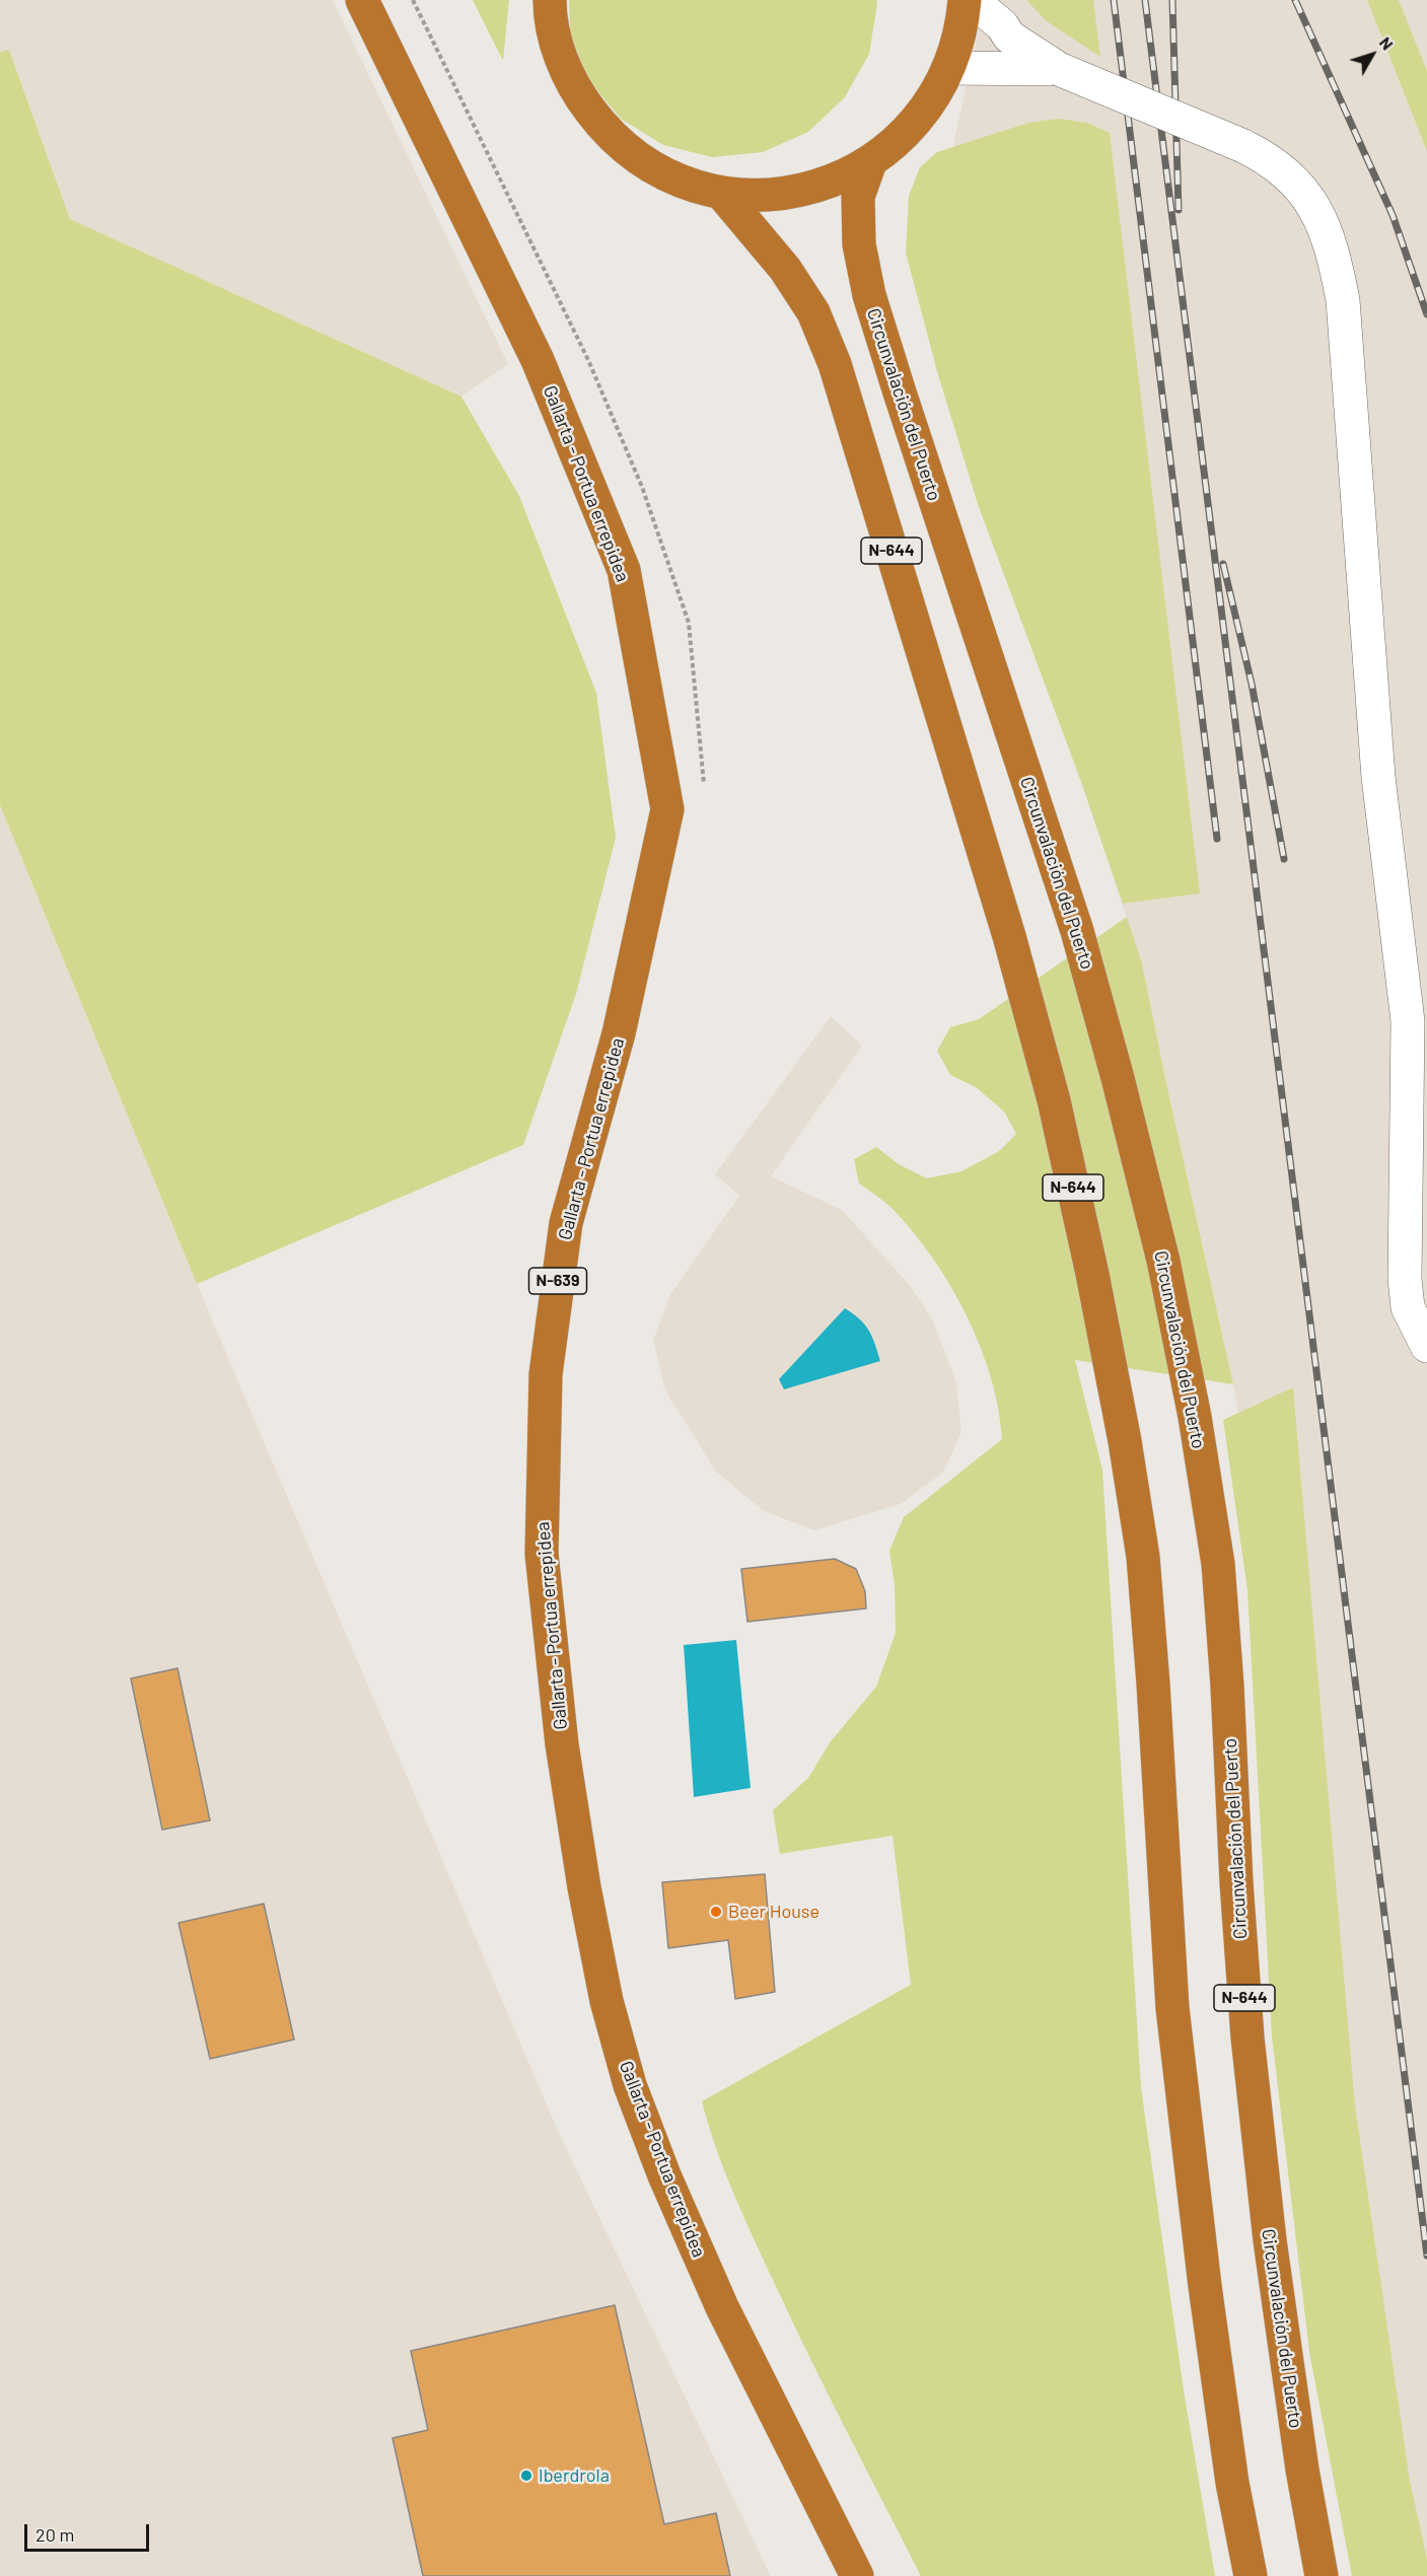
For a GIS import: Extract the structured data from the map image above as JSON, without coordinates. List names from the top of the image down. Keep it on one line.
{"streets":{"highway":["Circunvalación del Puerto","Gallarta - Portua errepidea","N-644","N-639"]},"crossings":[["Circunvalación del Puerto","N-644"]],"places":["Beer House","Iberdrola"],"scale_bar":"20 m","north":"top right"}
